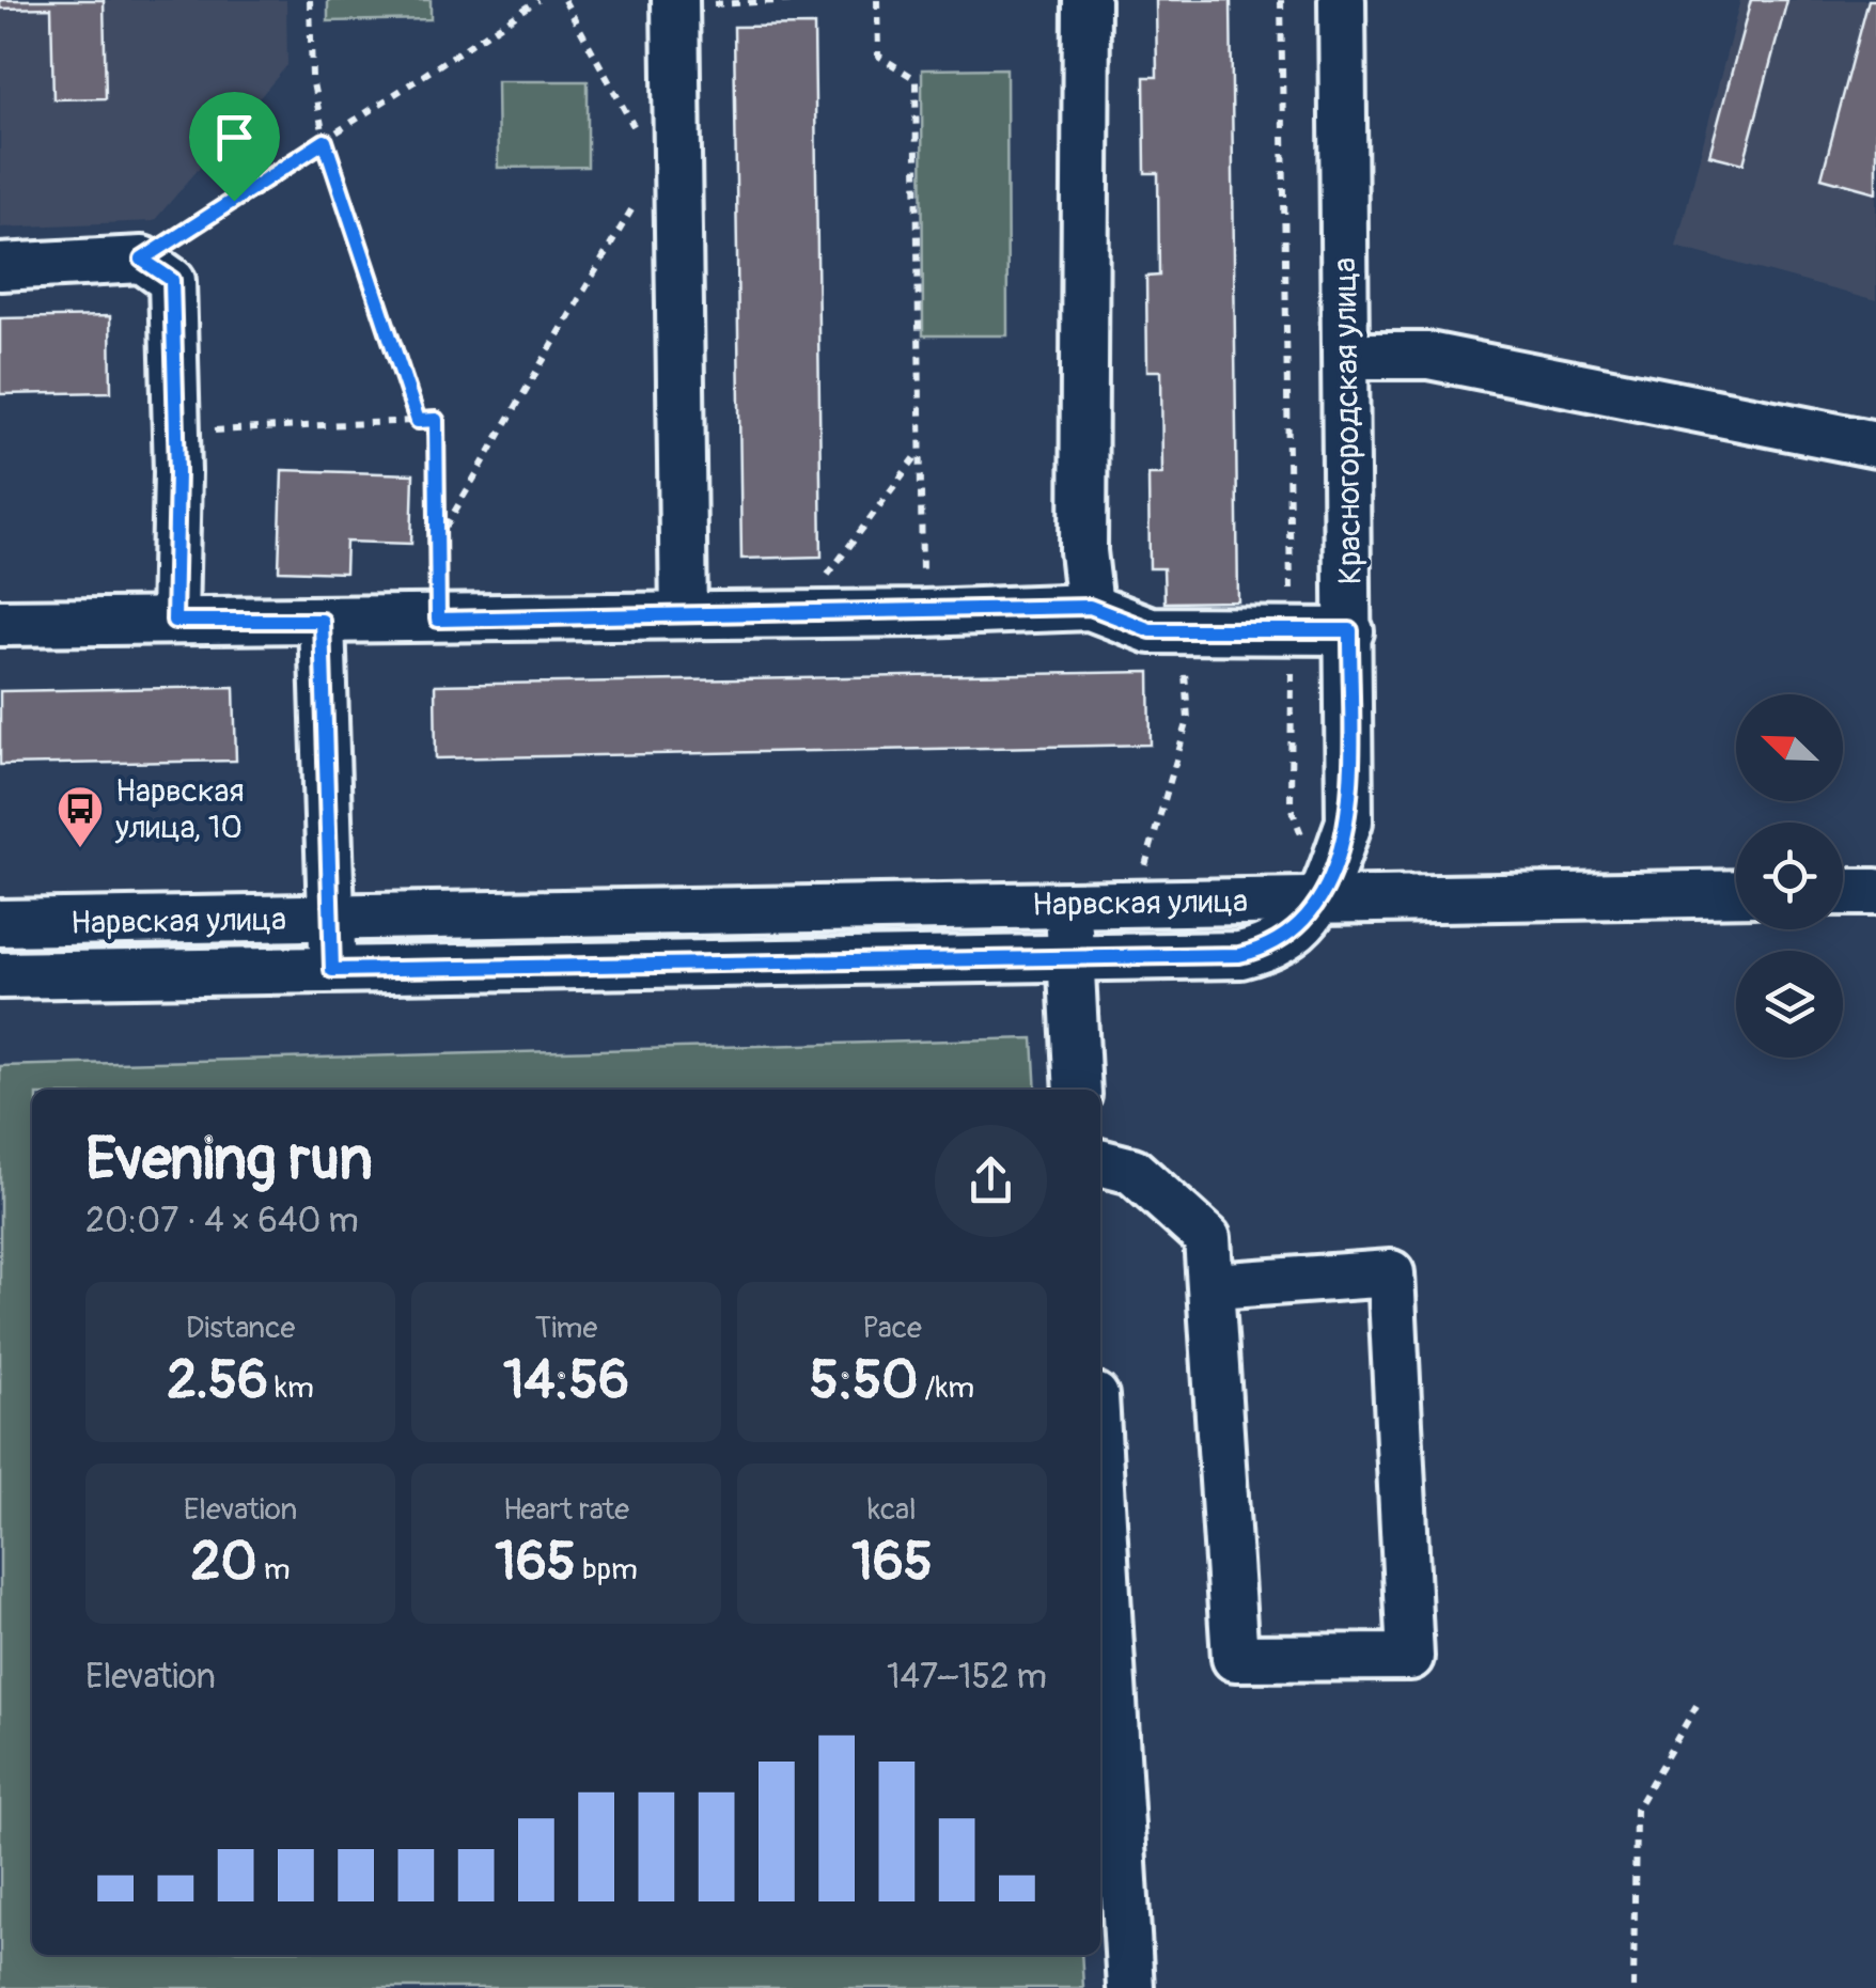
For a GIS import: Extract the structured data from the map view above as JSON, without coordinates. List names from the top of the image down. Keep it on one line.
{"streets":{"street":["Красногородская улица","Нарвская улица"]},"crossings":[["Красногородская улица","Нарвская улица"]],"places":{"bus stop":["Нарвская улица, 10"]},"north":"top left","page":{"heading":["Evening run","20:07 · 4 × 640 m"],"stats":[["Distance","2.56 km"],["Time","14:56"],["Pace","5:50 /km"],["Elevation","20 m"],["Heart rate","165 bpm"],["kcal","165"]],"chart":["Elevation","147–152 m"]}}
